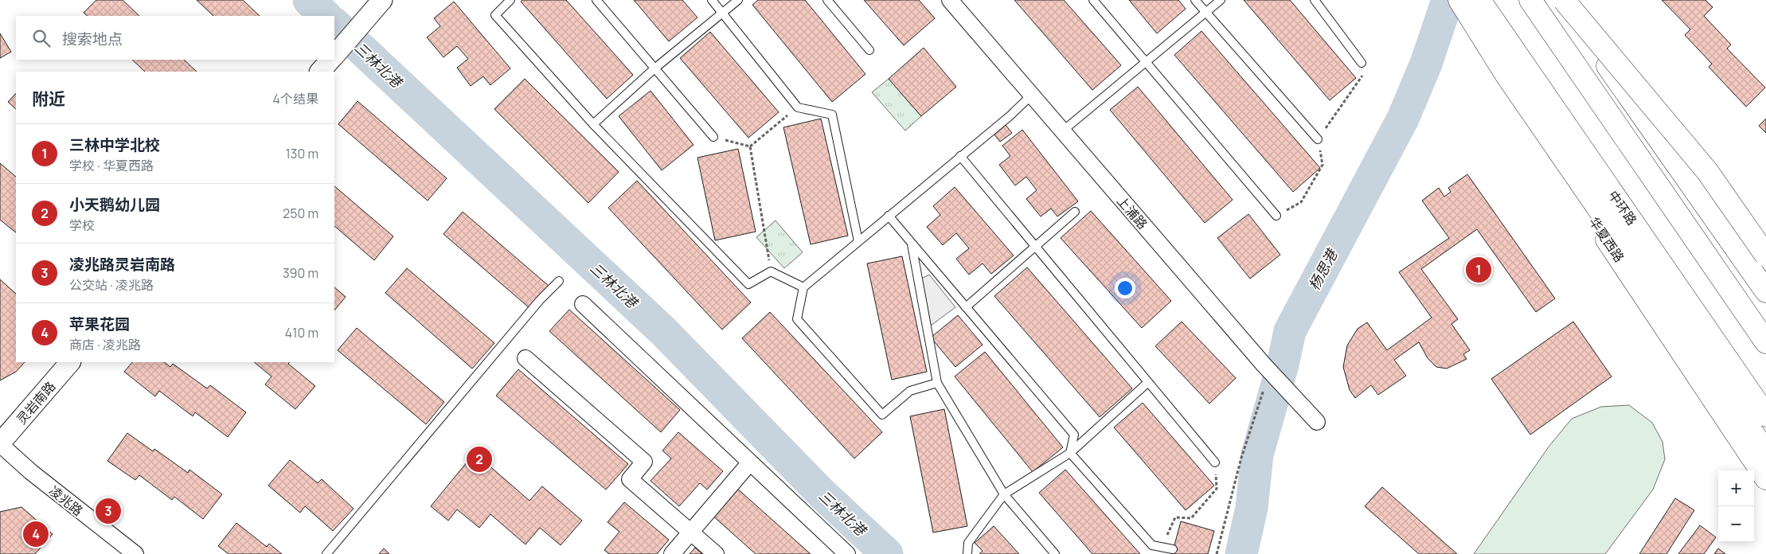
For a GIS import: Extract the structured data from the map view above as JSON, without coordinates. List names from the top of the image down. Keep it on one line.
{"streets":{"main road":["中环路","华夏西路"],"street":["上浦路","灵岩南路","凌兆路"]},"crossings":[["灵岩南路","凌兆路"]],"water":["三林北港","杨思港"],"page":{"search":"搜索地点","heading":["附近","4个结果"],"list":[{"mark":"1","name":"三林中学北校","note":"学校 · 华夏西路","value":"130 m"},{"mark":"2","name":"小天鹅幼儿园","note":"学校","value":"250 m"},{"mark":"3","name":"凌兆路灵岩南路","note":"公交站 · 凌兆路","value":"390 m"},{"mark":"4","name":"苹果花园","note":"商店 · 凌兆路","value":"410 m"}],"pins":["1","2","3","4"],"map_buttons":["+","−"]}}
